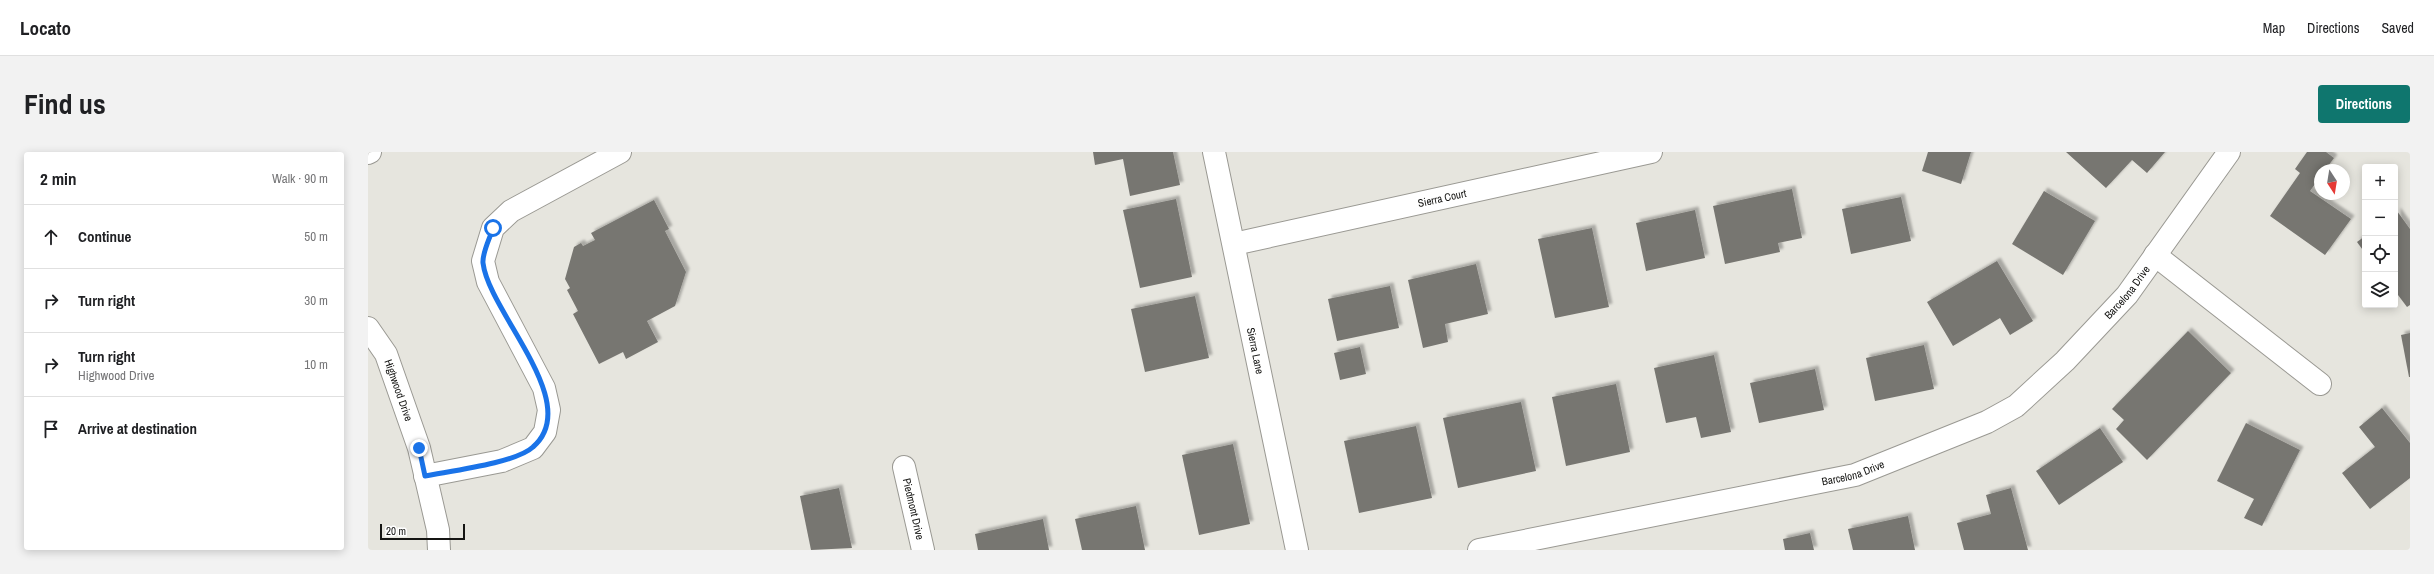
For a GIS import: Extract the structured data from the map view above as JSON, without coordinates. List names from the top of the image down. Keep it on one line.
{"streets":{"street":["Sierra Court","Barcelona Drive","Sierra Lane","Highwood Drive","Piedmont Drive"]},"crossings":[["Sierra Court","Sierra Lane"]],"scale_bar":"20 m","north":"bottom","page":{"header":"Locato","nav":["Map","Directions","Saved"],"title":"Find us","buttons":"Directions","heading":["2 min","Walk · 90 m"],"map_buttons":["+","−"],"list":[["Continue","50 m"],["Turn right","30 m"],["Turn right","Highwood Drive","10 m"],"Arrive at destination"],"scale":"20 m"}}
